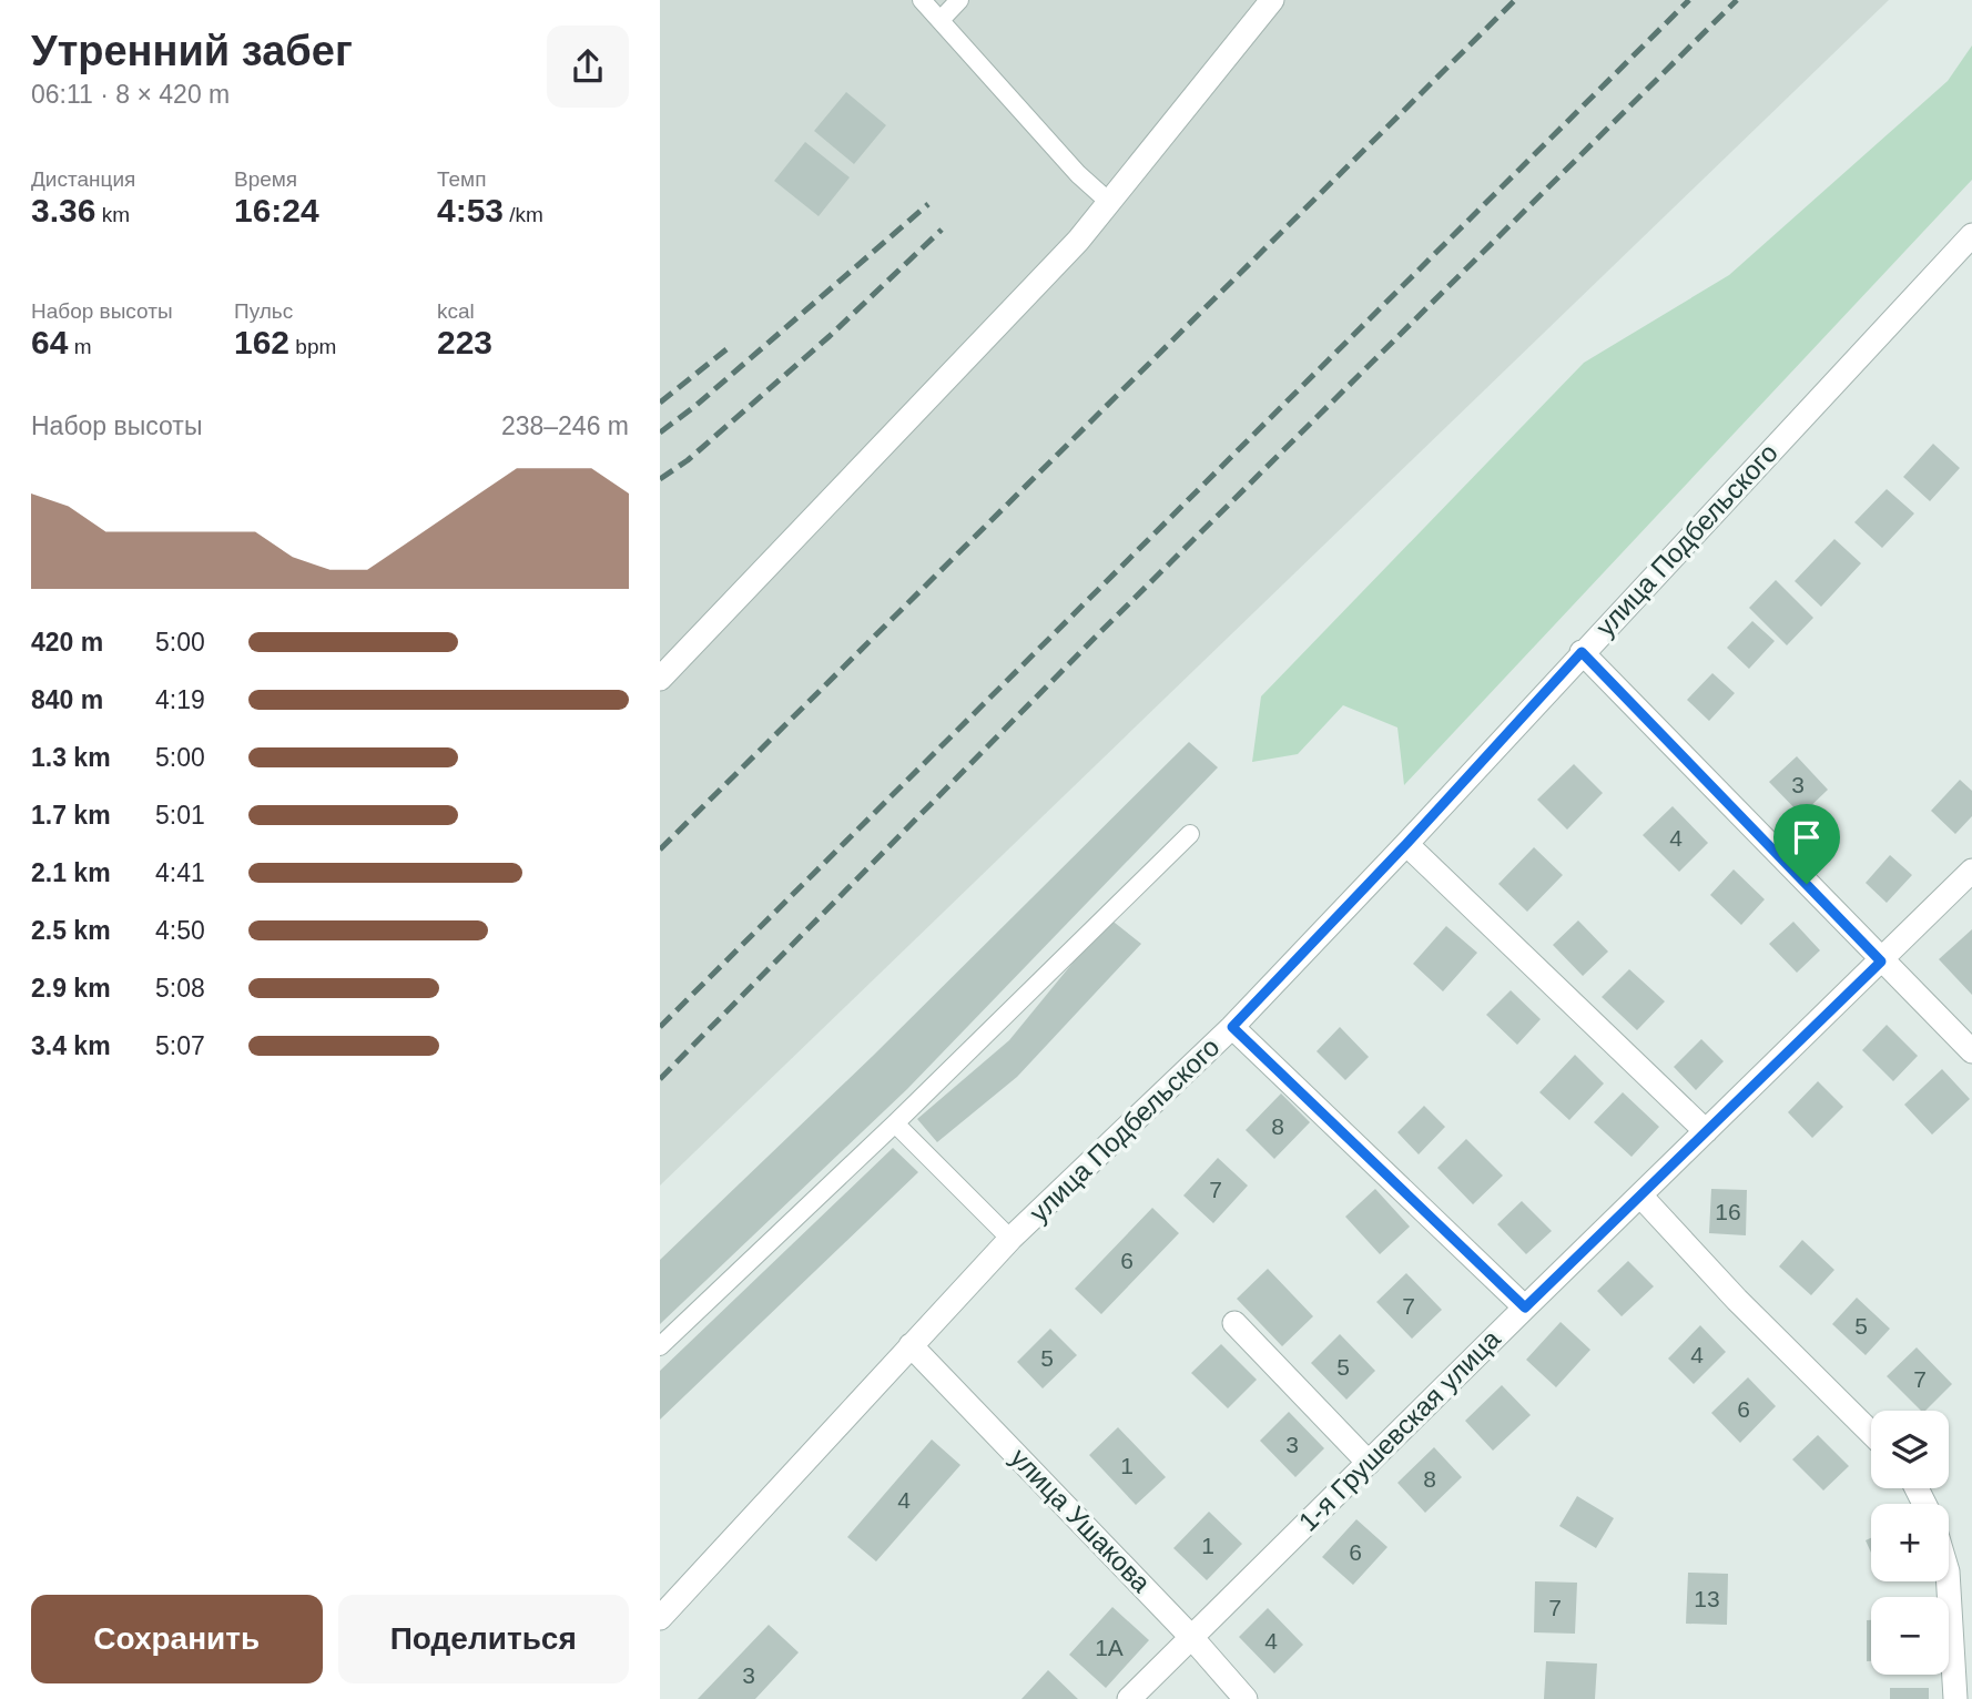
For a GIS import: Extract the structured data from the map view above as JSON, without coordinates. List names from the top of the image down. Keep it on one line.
{"streets":{"street":["улица Подбельского","1-я Грушевская улица","улица Ушакова"]},"crossings":[["улица Подбельского","улица Ушакова"],["1-я Грушевская улица","улица Ушакова"]],"house_numbers":["3","4","8","7","16","6","7","5","4","5","5","7","6","3","1","8","4","1","6","13","7","4","1А","3"],"page":{"heading":["Утренний забег","06:11 · 8 × 420 m"],"stats":[["Дистанция","3.36 km"],["Время","16:24"],["Темп","4:53 /km"],["Набор высоты","64 m"],["Пульс","162 bpm"],["kcal","223"]],"chart":["Набор высоты","238–246 m"],"list":[{"name":"420 m","note":"5:00"},{"name":"840 m","note":"4:19"},{"name":"1.3 km","note":"5:00"},{"name":"1.7 km","note":"5:01"},{"name":"2.1 km","note":"4:41"},{"name":"2.5 km","note":"4:50"},{"name":"2.9 km","note":"5:08"},{"name":"3.4 km","note":"5:07"}],"map_buttons":["+","−"],"buttons":["Сохранить","Поделиться"]}}
